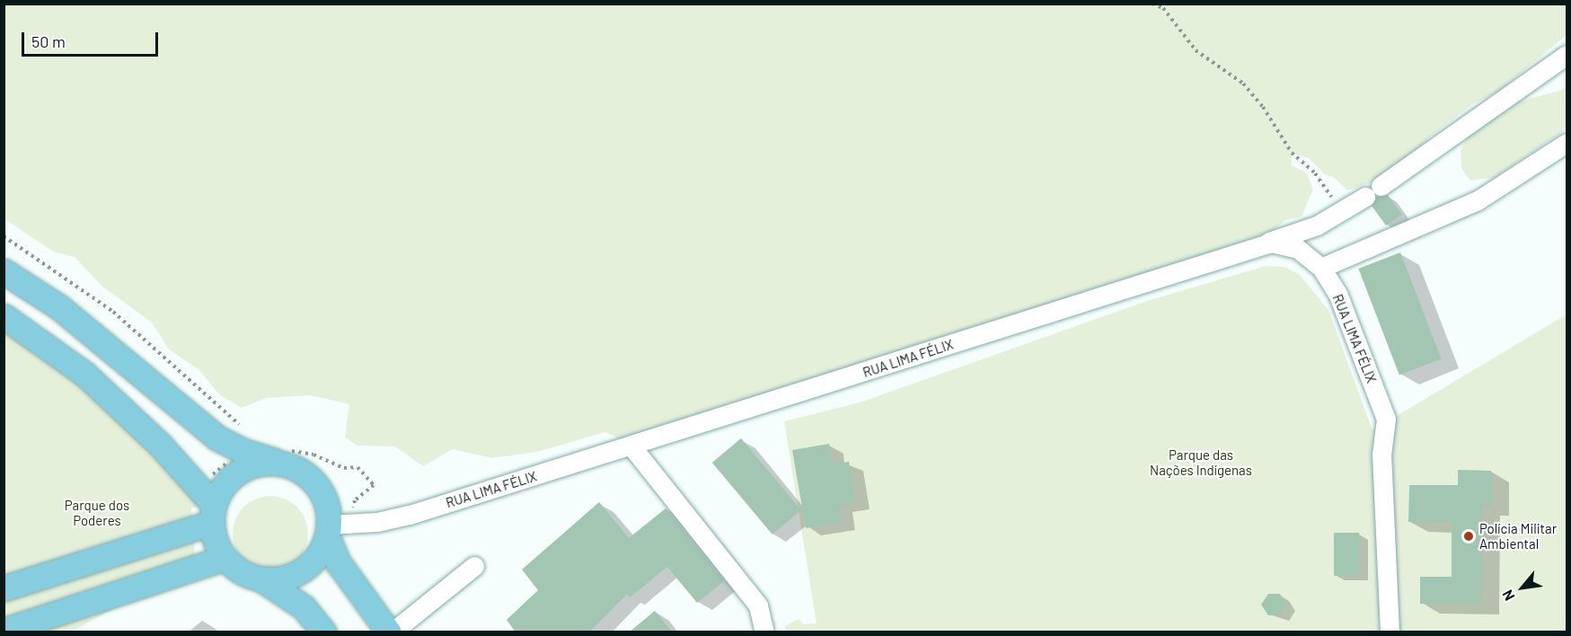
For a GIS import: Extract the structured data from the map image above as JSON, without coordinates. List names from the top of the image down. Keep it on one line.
{"streets":{"street":["RUA LIMA FÉLIX"]},"parks":["Parque das Nações Indígenas","Parque dos Poderes"],"places":["Polícia Militar Ambiental"],"scale_bar":"50 m","north":"bottom left"}
